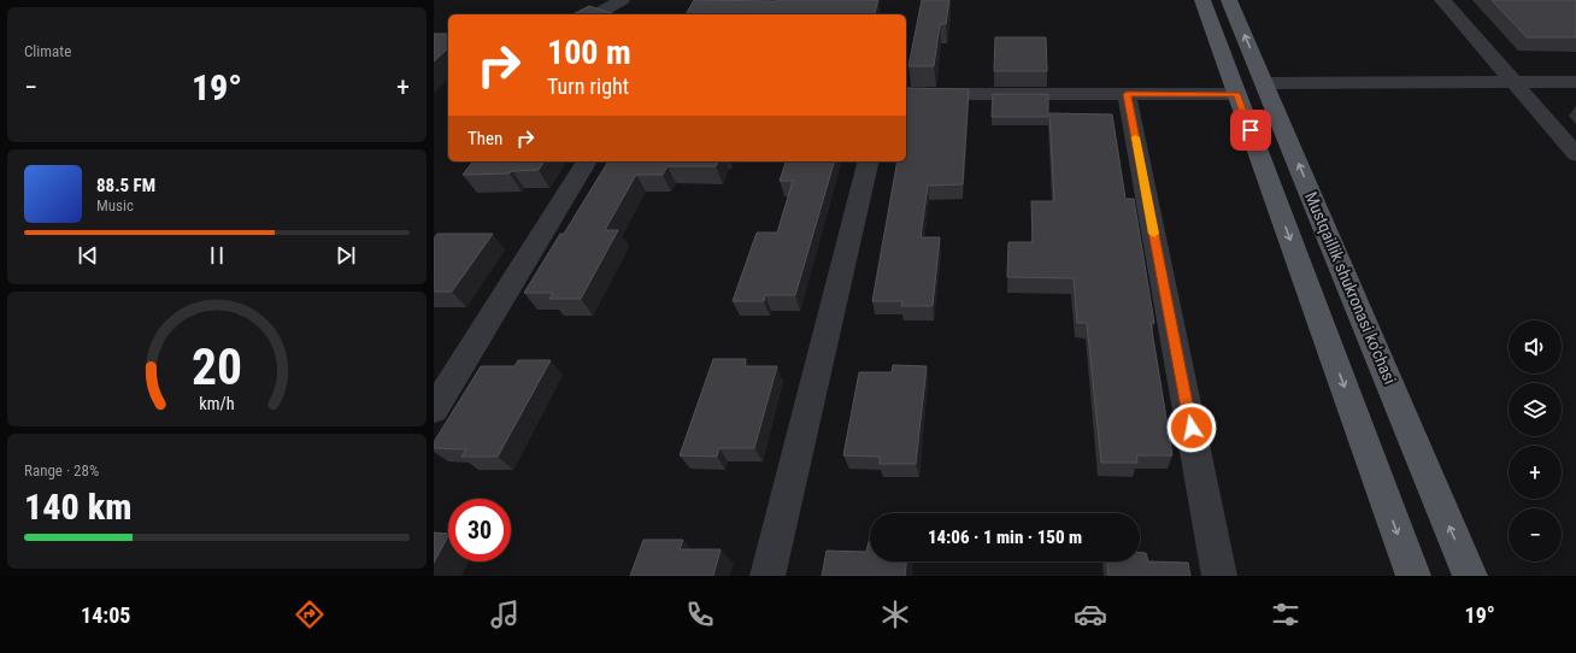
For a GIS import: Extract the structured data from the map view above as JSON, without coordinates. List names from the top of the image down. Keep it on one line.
{"streets":{"main road":["Mustqaillik shukronasi ko'chasi"]},"page":{"tile":["Climate",["Range · 28%","140 km"]],"turn":["100 m","Turn right"],"heat":["−","19°","+"],"then":"Then","song":["88.5 FM","Music"],"map_buttons":["+","−"],"limit":"30","trip":"14:06 · 1 min · 150 m","tabs":["14:05","19°"],"gauge":["20","km/h"]}}
